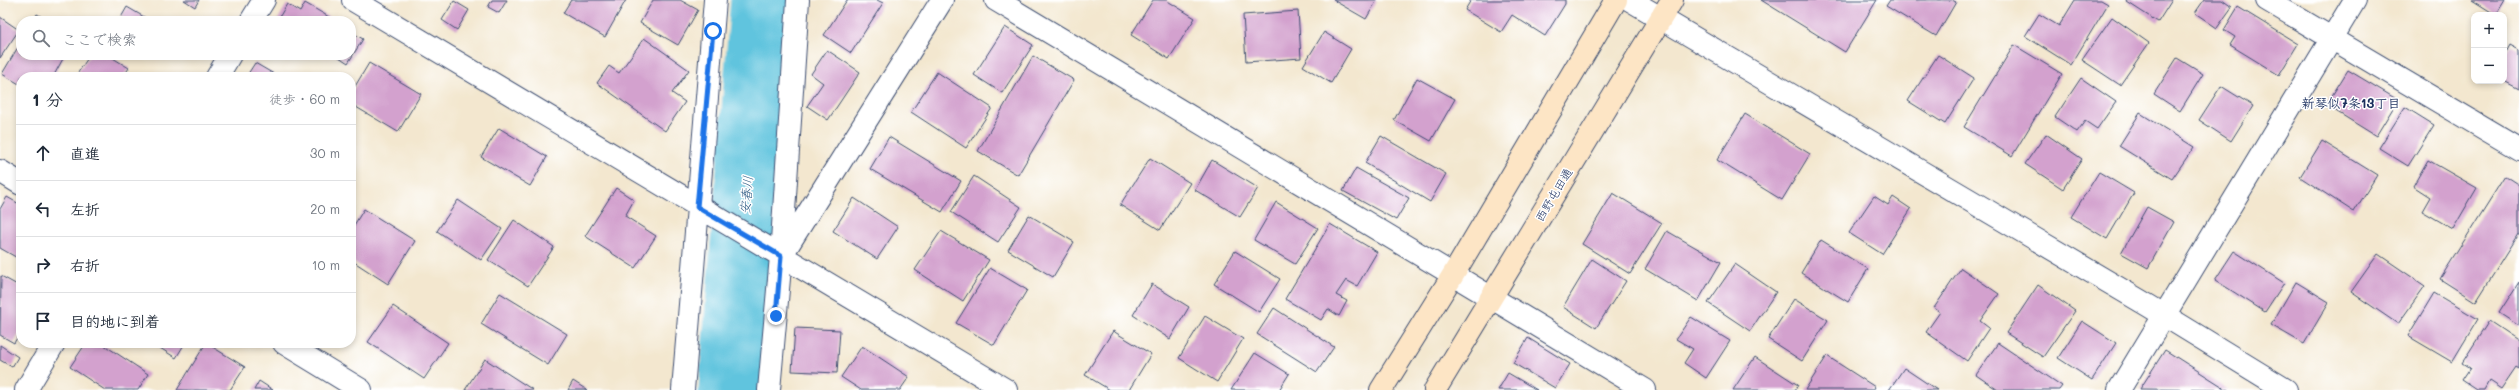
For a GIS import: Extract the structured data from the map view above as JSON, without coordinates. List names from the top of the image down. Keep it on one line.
{"streets":{"street":["西野屯田通"]},"districts":["新琴似7条13丁目"],"water":["安春川"],"page":{"map_buttons":["+","−"],"search":"ここで検索","heading":["1 分","徒歩 · 60 m"],"list":[["直進","30 m"],["左折","20 m"],["右折","10 m"],"目的地に到着"]}}
